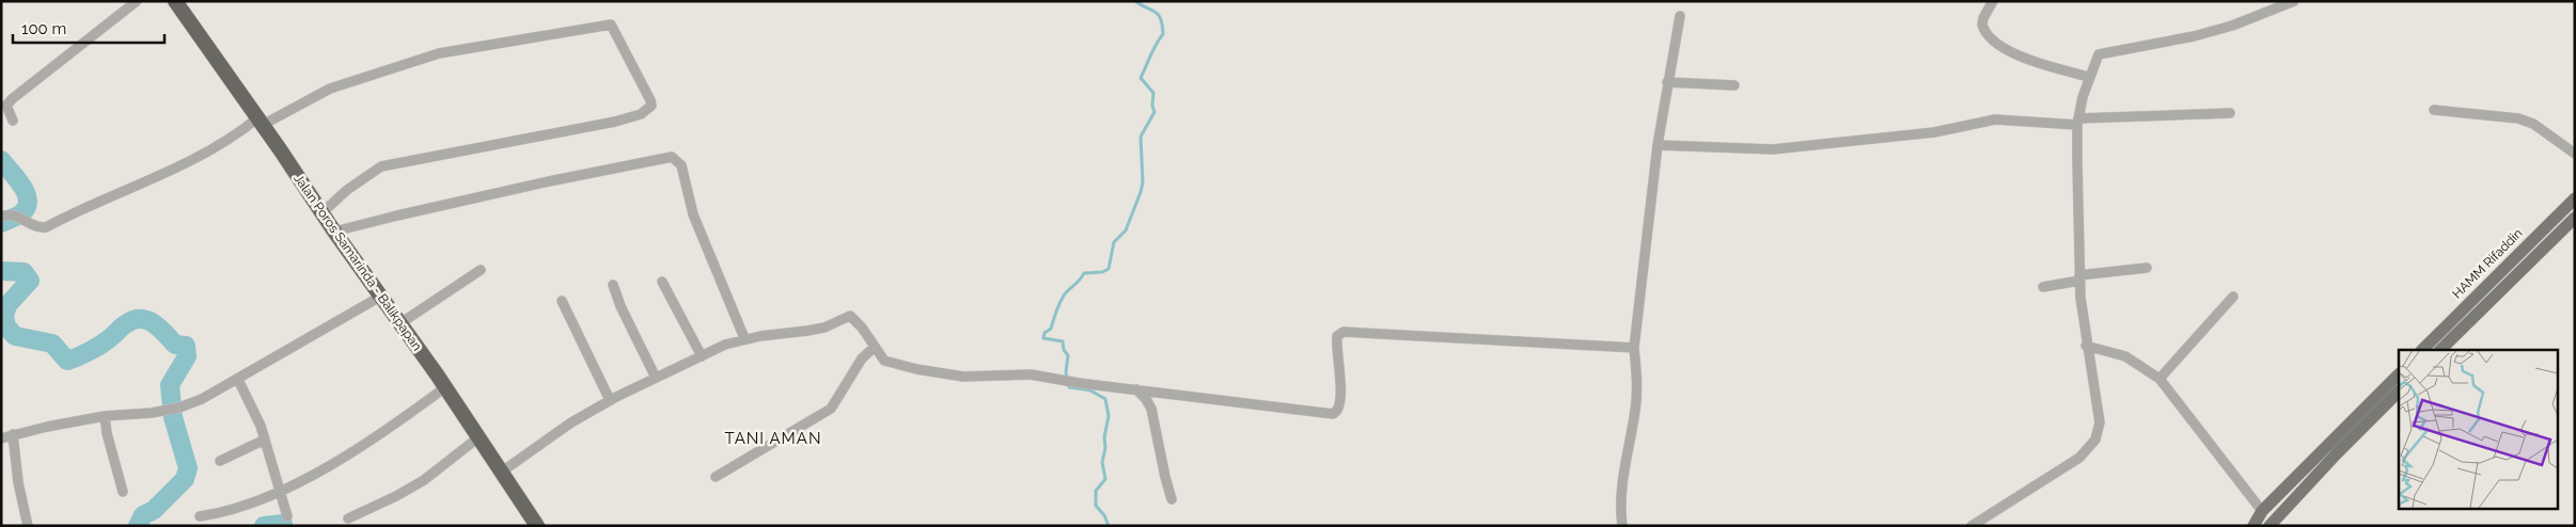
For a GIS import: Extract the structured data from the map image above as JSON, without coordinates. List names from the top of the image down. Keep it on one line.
{"streets":{"highway":["Jalan Poros Samarinda - Balikpapan"],"main road":["HAMM Rifaddin"]},"districts":["TANI AMAN"],"scale_bar":"100 m"}
